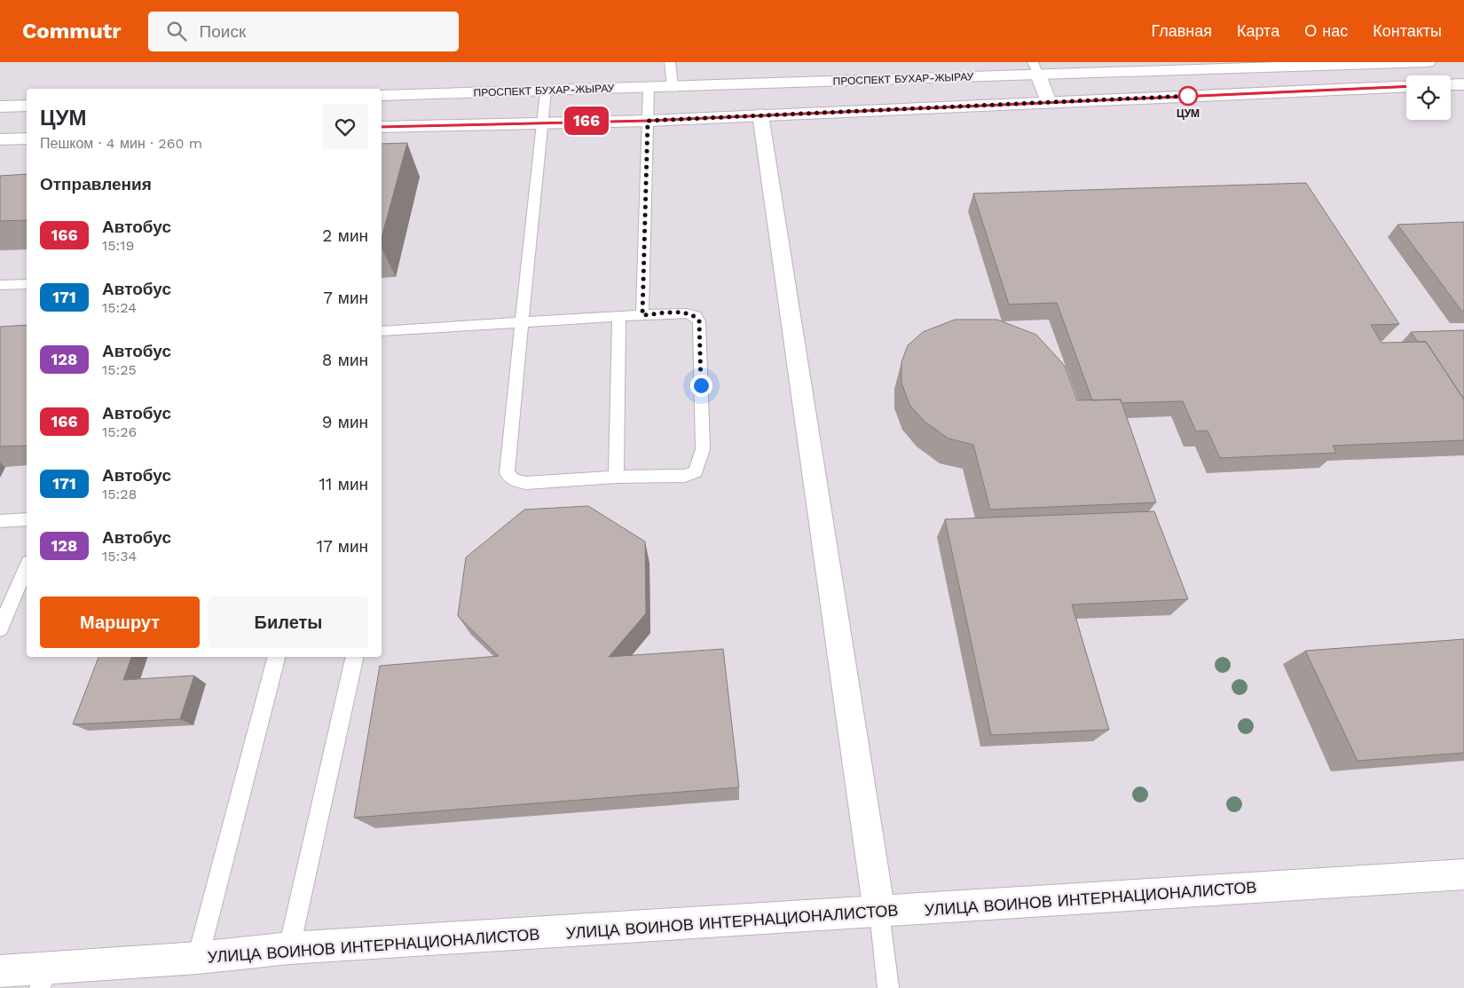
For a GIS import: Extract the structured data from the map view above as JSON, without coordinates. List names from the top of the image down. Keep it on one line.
{"streets":{"main road":["ПРОСПЕКТ БУХАР-ЖЫРАУ","УЛИЦА ВОИНОВ ИНТЕРНАЦИОНАЛИСТОВ"]},"places":["ЦУМ"],"lines":["bus line 166"],"page":{"header":"Commutr","search":"Поиск","nav":["Главная","Карта","О нас","Контакты"],"on_map":"166","heading":[["ЦУМ","Пешком · 4 мин · 260 m"],"Отправления"],"list":[{"mark":"166","name":"Автобус","note":"15:19","value":"2 мин"},{"mark":"171","name":"Автобус","note":"15:24","value":"7 мин"},{"mark":"128","name":"Автобус","note":"15:25","value":"8 мин"},{"mark":"166","name":"Автобус","note":"15:26","value":"9 мин"},{"mark":"171","name":"Автобус","note":"15:28","value":"11 мин"},{"mark":"128","name":"Автобус","note":"15:34","value":"17 мин"}],"buttons":["Маршрут","Билеты"]}}
